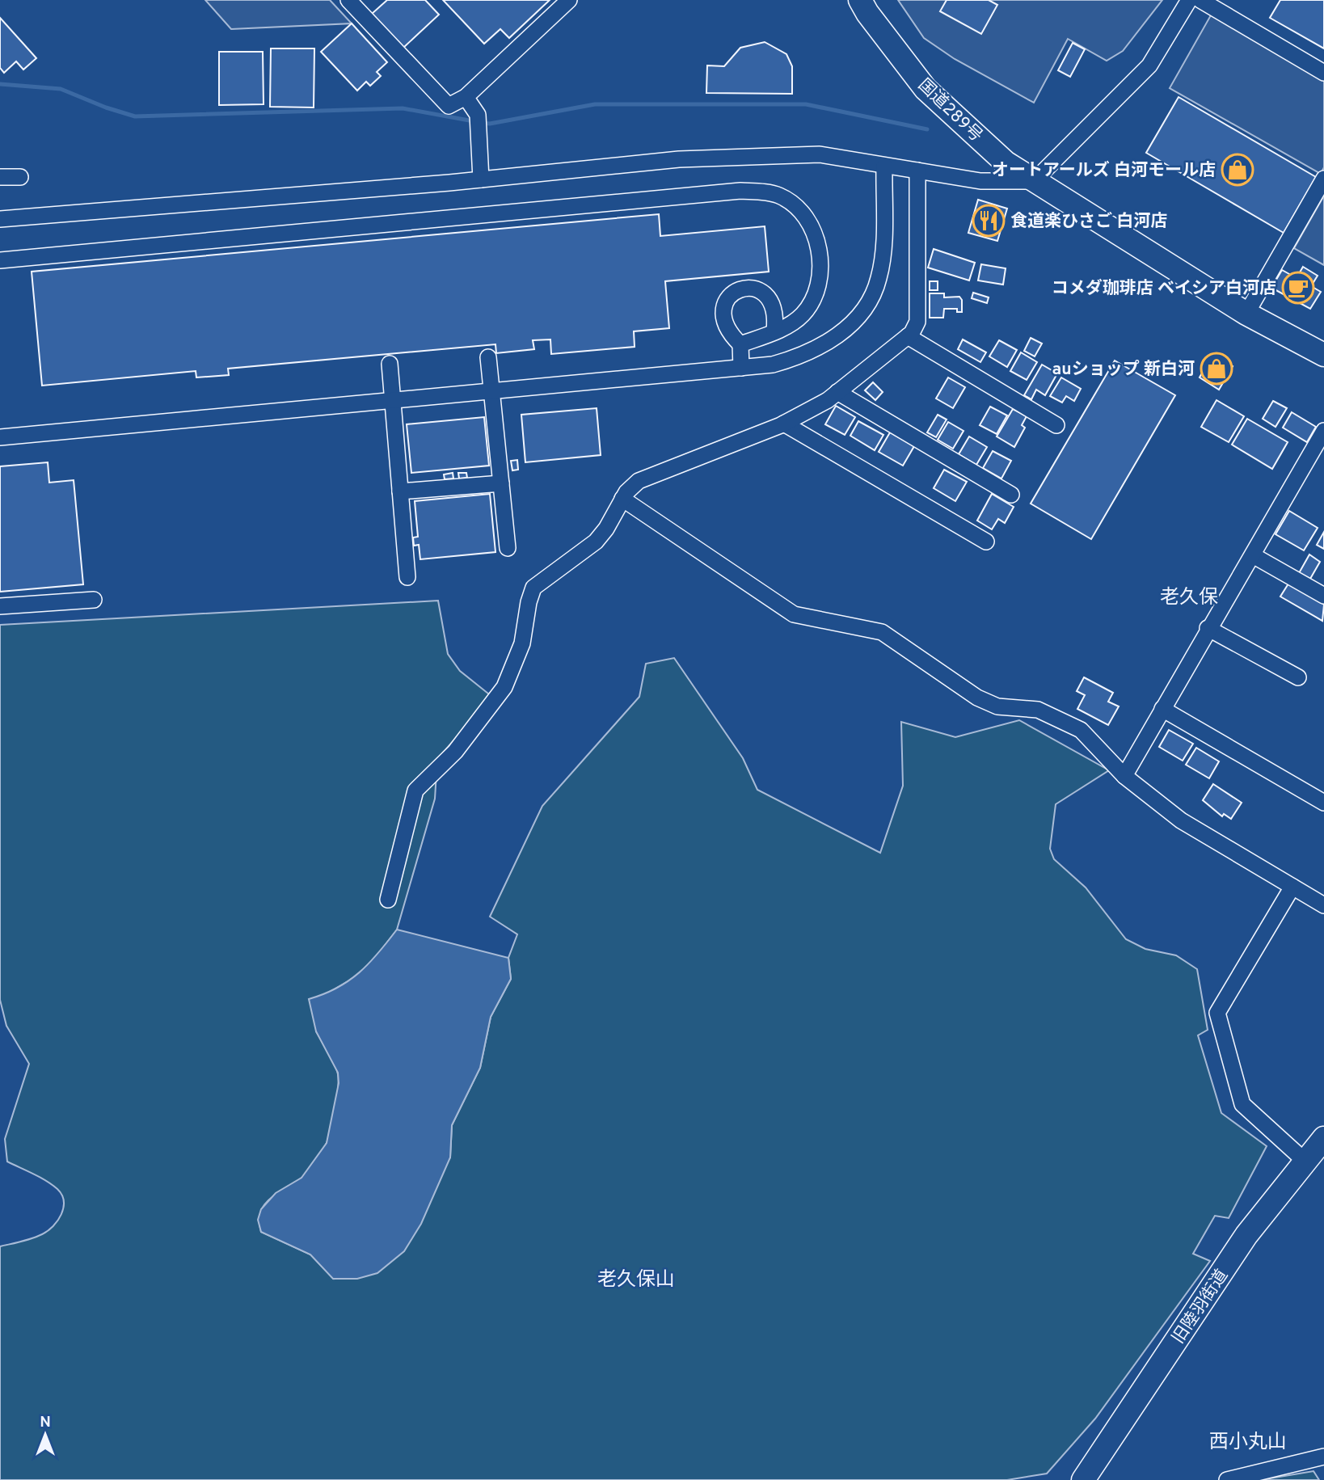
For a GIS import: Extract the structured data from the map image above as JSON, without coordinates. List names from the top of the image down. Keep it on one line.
{"streets":{"highway":["国道289号","旧陸羽街道"]},"districts":["老久保","老久保山","西小丸山"],"places":{"shop":["オートアールズ 白河モール店","auショップ 新白河"],"restaurant":["食道楽ひさご 白河店"],"cafe":["コメダ珈琲店 ベイシア白河店"]},"north":"top"}
